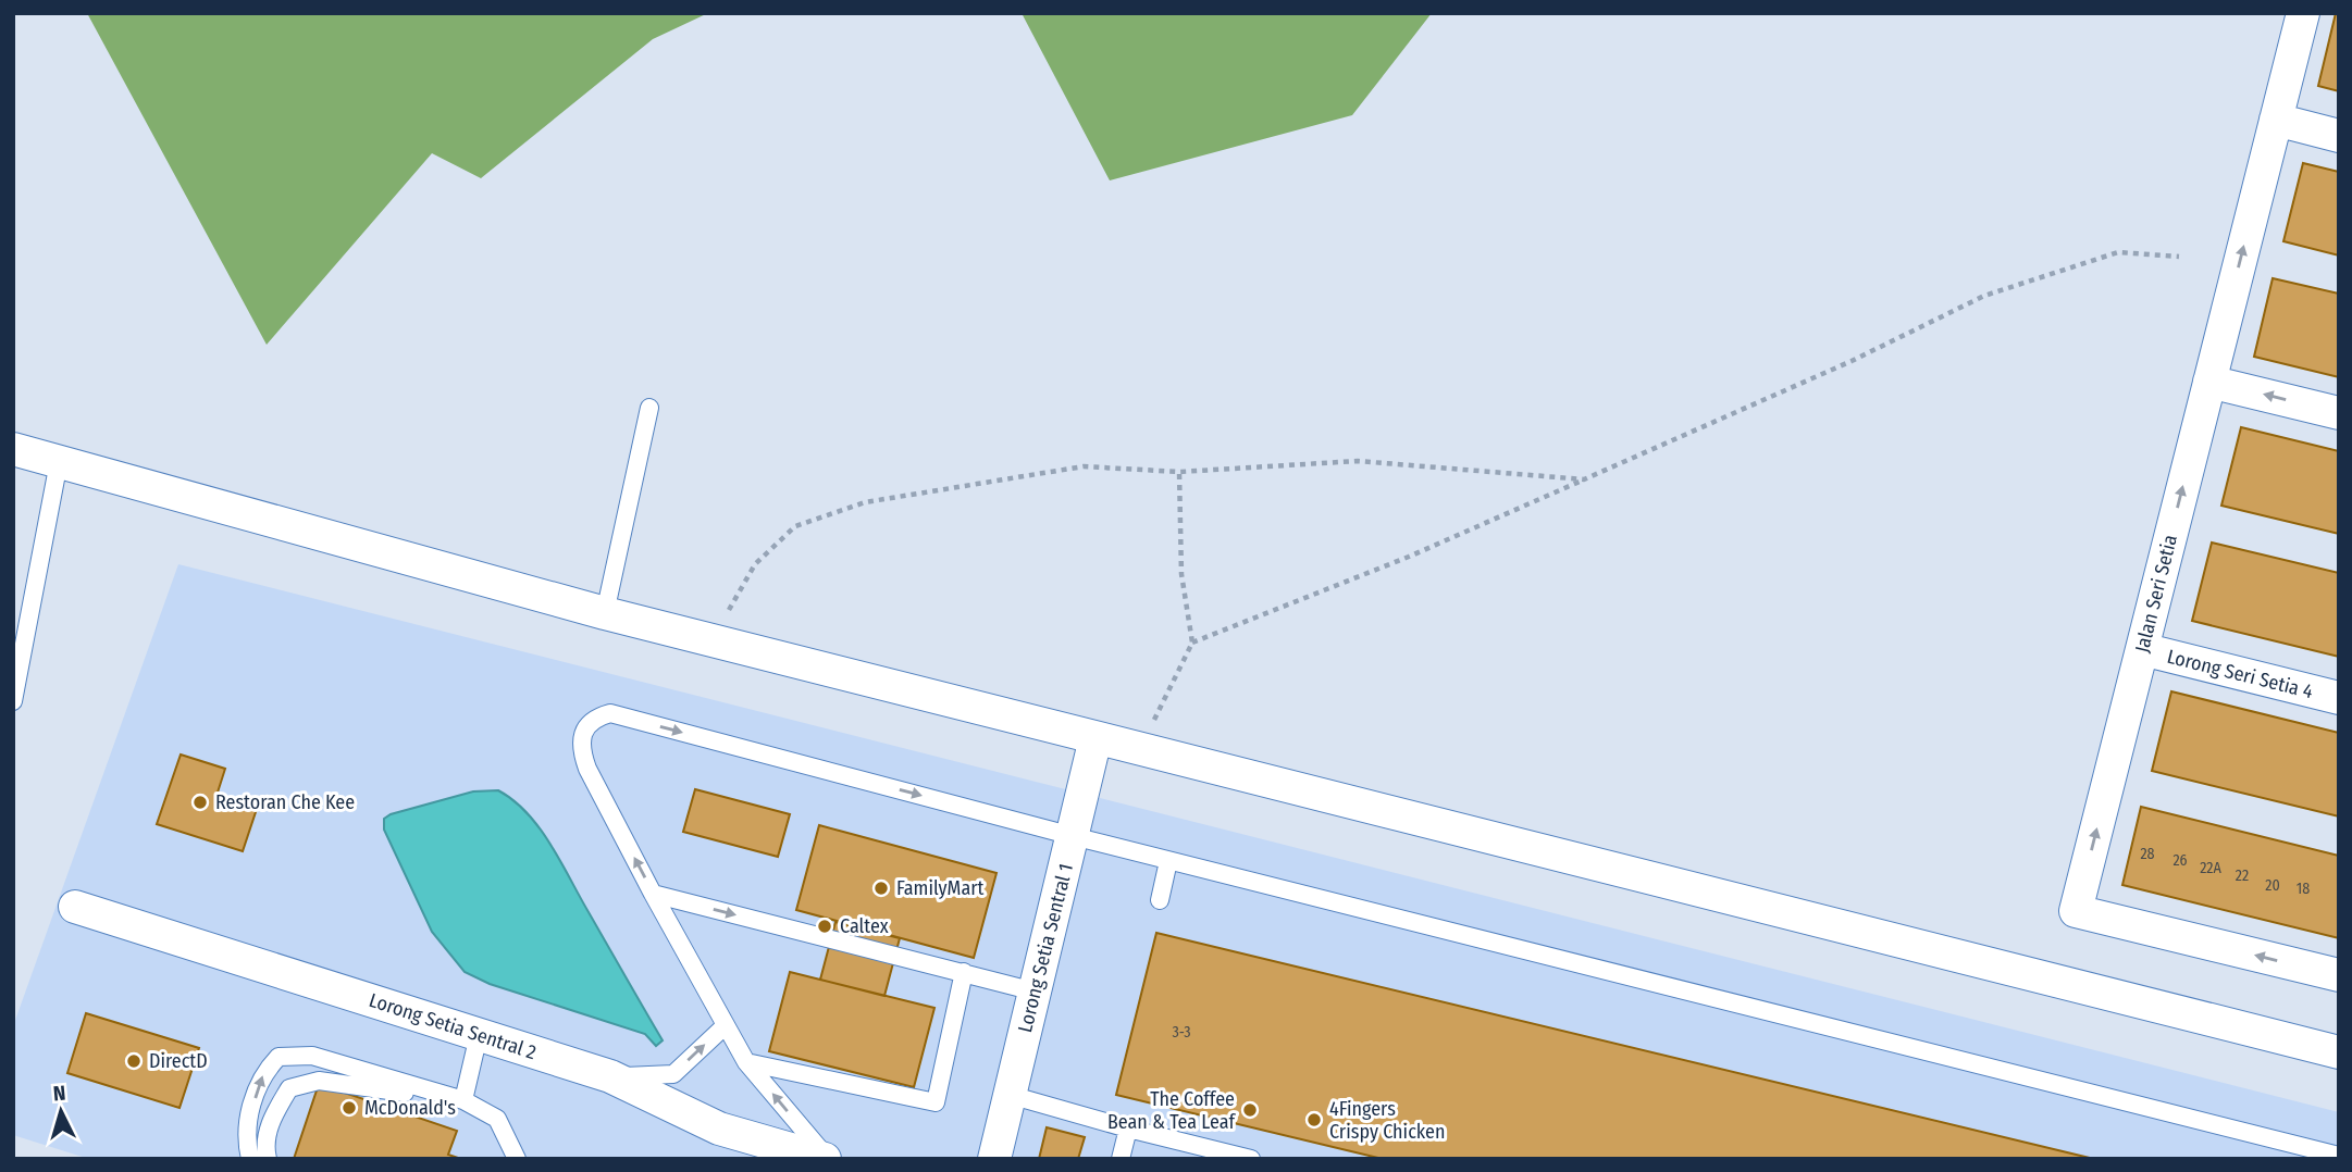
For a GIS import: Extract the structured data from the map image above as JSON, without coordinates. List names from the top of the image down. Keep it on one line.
{"streets":{"street":["Jalan Seri Setia","Lorong Seri Setia 4","Lorong Setia Sentral 1","Lorong Setia Sentral 2"]},"crossings":[["Jalan Seri Setia","Lorong Seri Setia 4"]],"places":["Restoran Che Kee","FamilyMart","Caltex","DirectD","McDonald's","The Coffee Bean & Tea Leaf","4Fingers Crispy Chicken"],"house_numbers":["28","26","22A","22","20","18","3-3"],"north":"top"}
